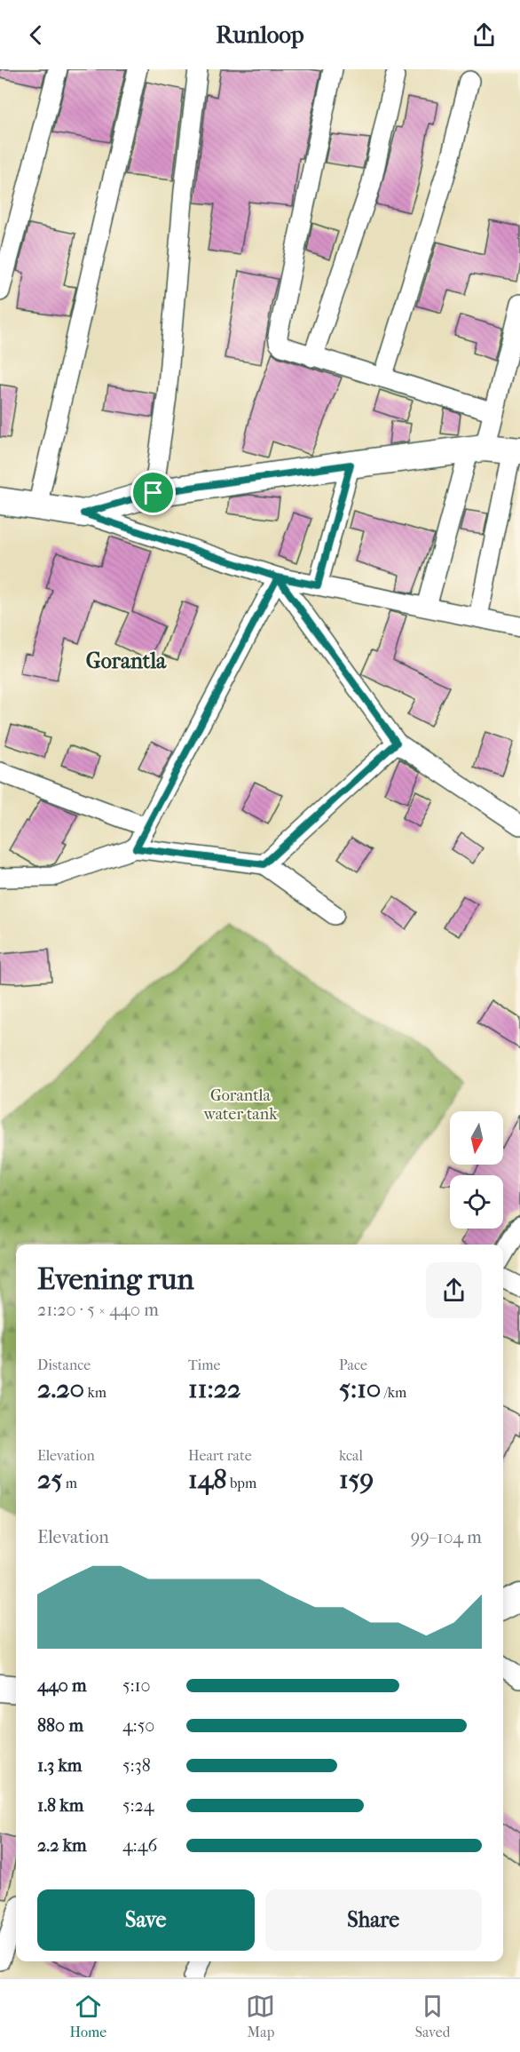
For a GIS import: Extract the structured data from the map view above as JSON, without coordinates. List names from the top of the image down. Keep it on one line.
{"districts":["Gorantla"],"parks":["Gorantla water tank"],"north":"bottom","page":{"header":"Runloop","heading":["Evening run","21:20 · 5 × 440 m"],"stats":[["Distance","2.20 km"],["Time","11:22"],["Pace","5:10 /km"],["Elevation","25 m"],["Heart rate","148 bpm"],["kcal","159"]],"chart":["Elevation","99–104 m"],"list":[{"name":"440 m","note":"5:10"},{"name":"880 m","note":"4:50"},{"name":"1.3 km","note":"5:38"},{"name":"1.8 km","note":"5:24"},{"name":"2.2 km","note":"4:46"}],"buttons":["Save","Share"],"tabs":["Home","Map","Saved"]}}
